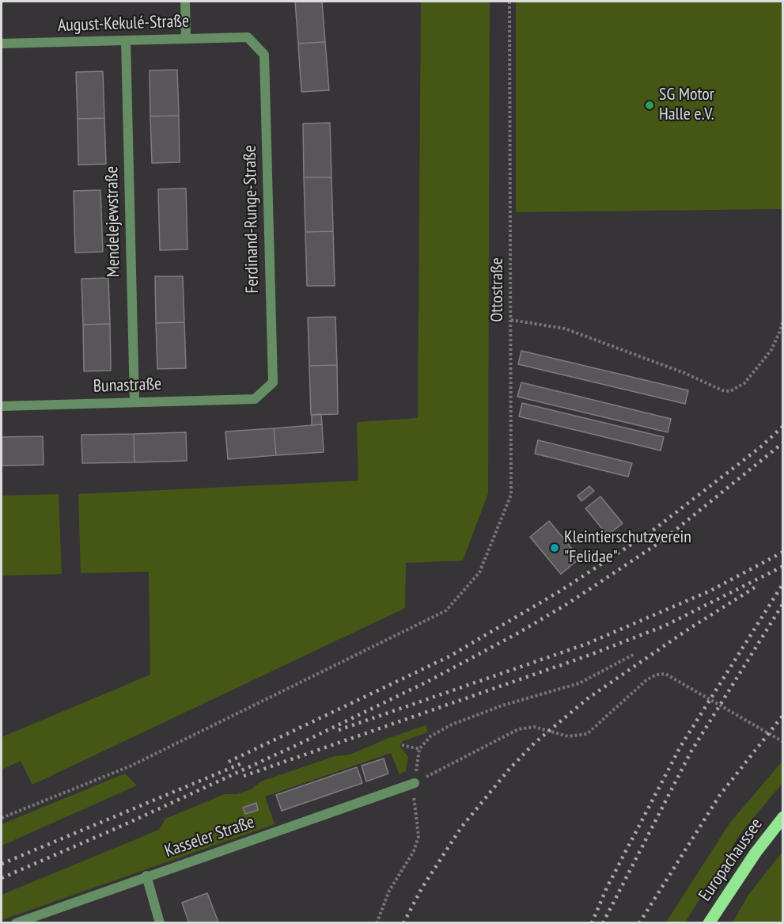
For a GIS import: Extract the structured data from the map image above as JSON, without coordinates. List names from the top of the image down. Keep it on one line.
{"streets":{"main road":["Europachaussee"],"street":["August-Kekulé-Straße","Ferdinand-Runge-Straße","Mendelejewstraße","Bunastraße","Kasseler Straße"],"path":["Ottostraße"]},"crossings":[["August-Kekulé-Straße","Ferdinand-Runge-Straße"],["August-Kekulé-Straße","Mendelejewstraße"],["Ferdinand-Runge-Straße","Bunastraße"],["Mendelejewstraße","Bunastraße"]],"places":["SG Motor Halle e.V.","Kleintierschutzverein \"Felidae\""]}
